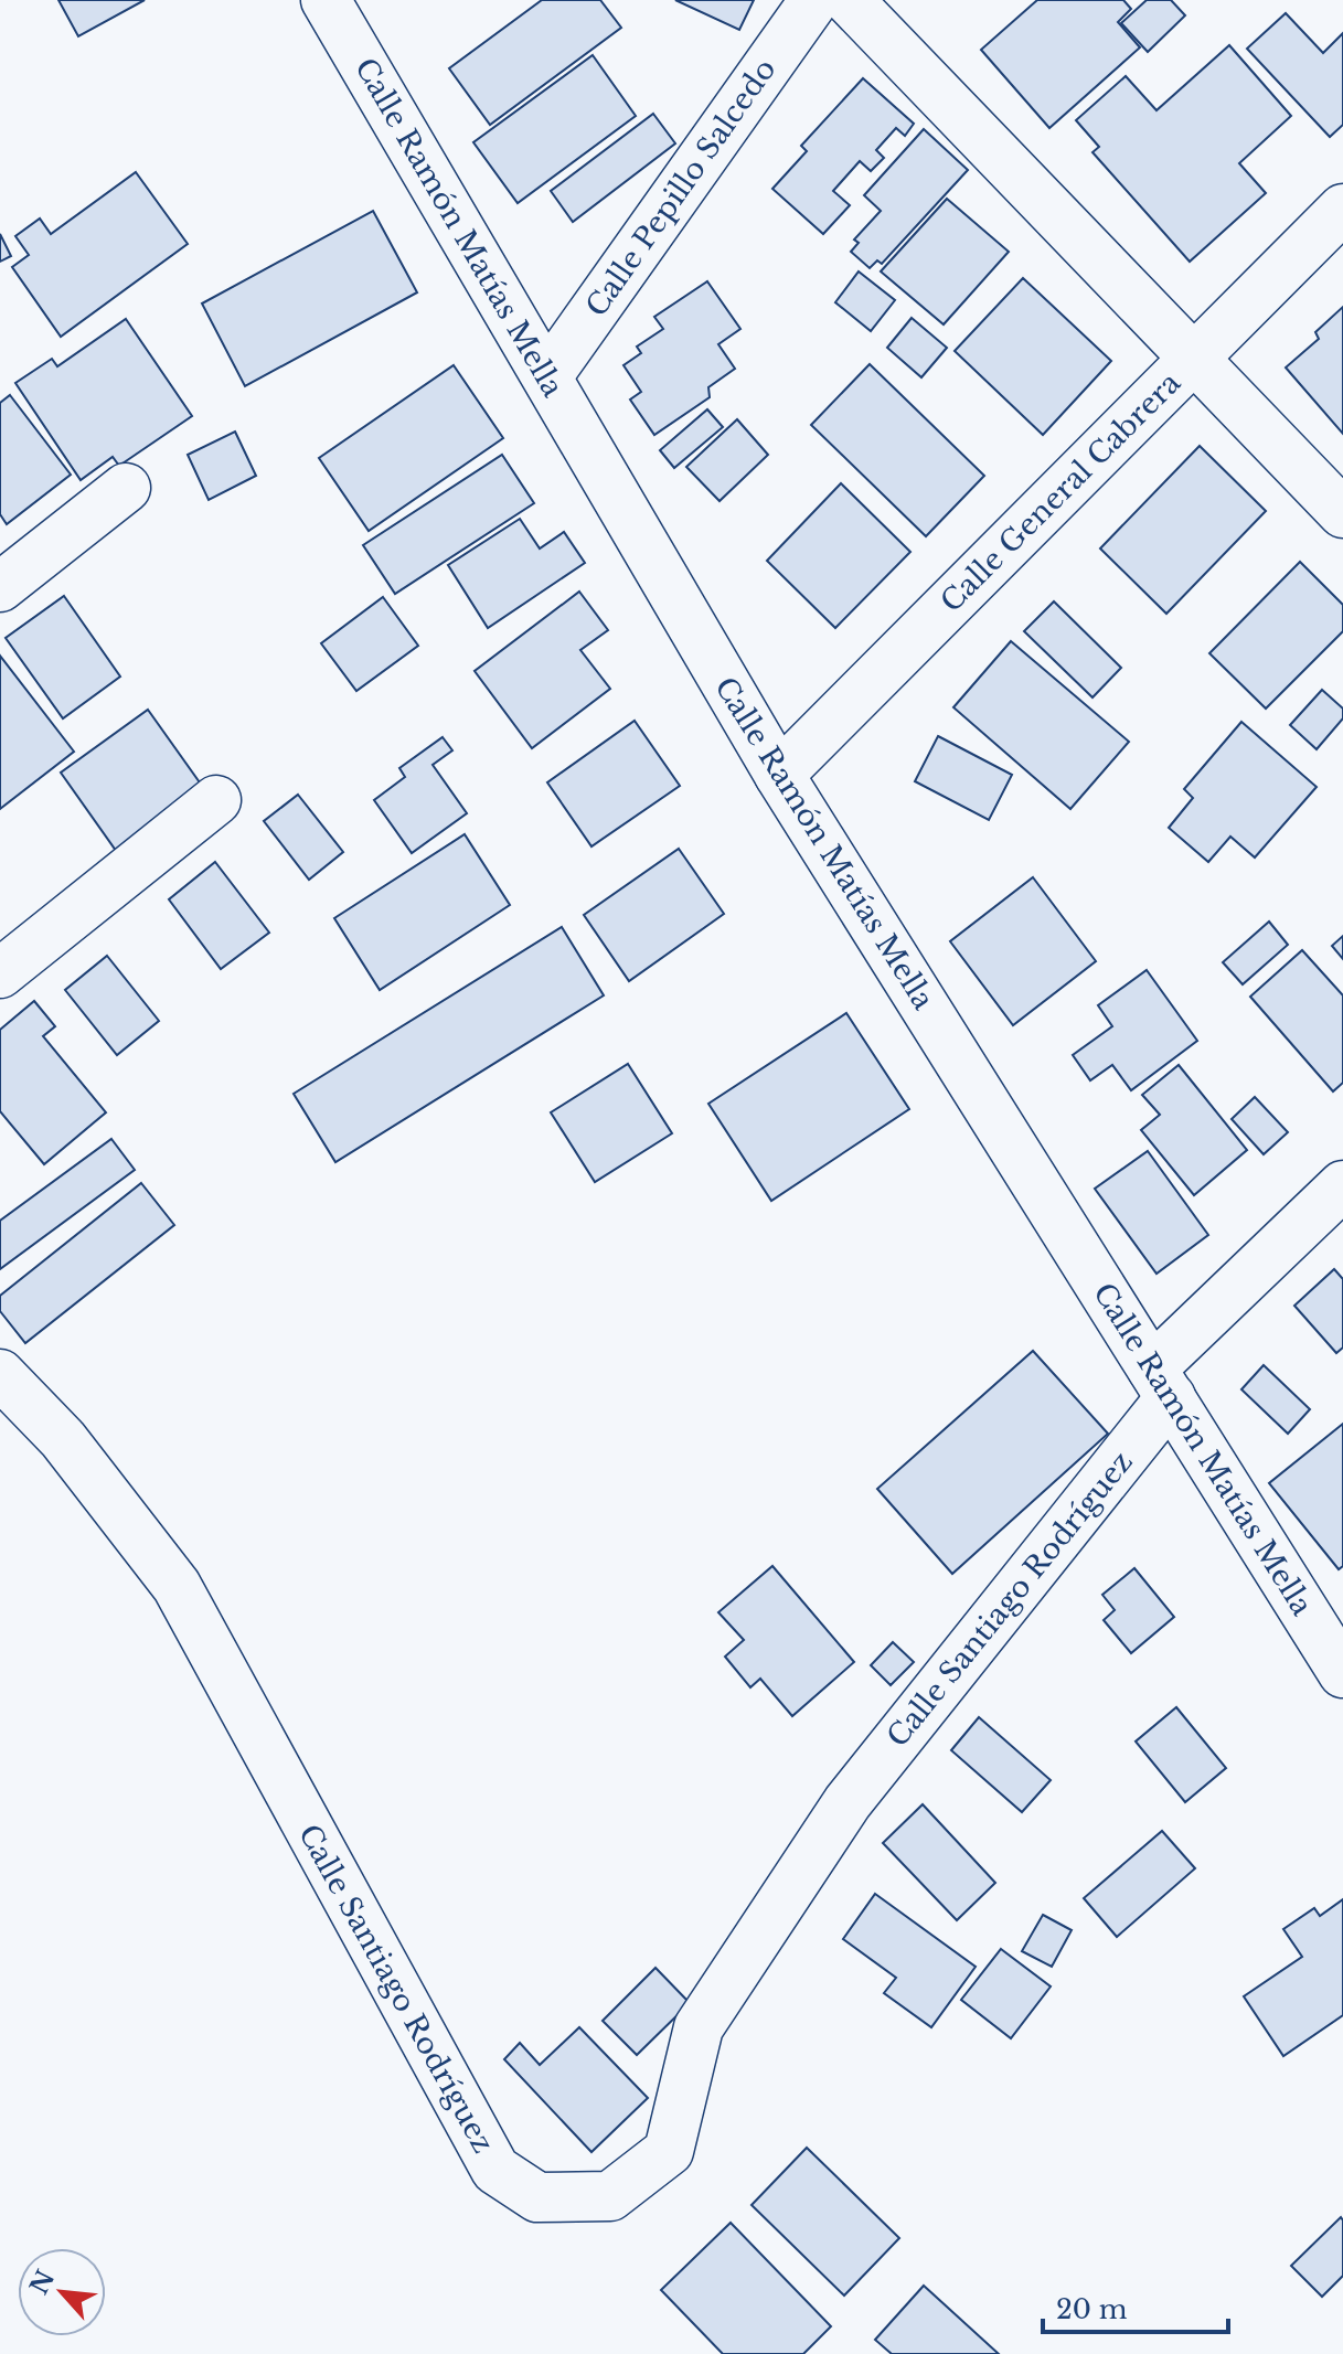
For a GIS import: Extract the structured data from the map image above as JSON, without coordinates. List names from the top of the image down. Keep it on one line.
{"streets":{"street":["Calle Pepillo Salcedo","Calle Ramón Matías Mella","Calle General Cabrera","Calle Santiago Rodríguez"]},"crossings":[["Calle Pepillo Salcedo","Calle Ramón Matías Mella"],["Calle Ramón Matías Mella","Calle General Cabrera"],["Calle Ramón Matías Mella","Calle Santiago Rodríguez"]],"scale_bar":"20 m","north":"top left"}
